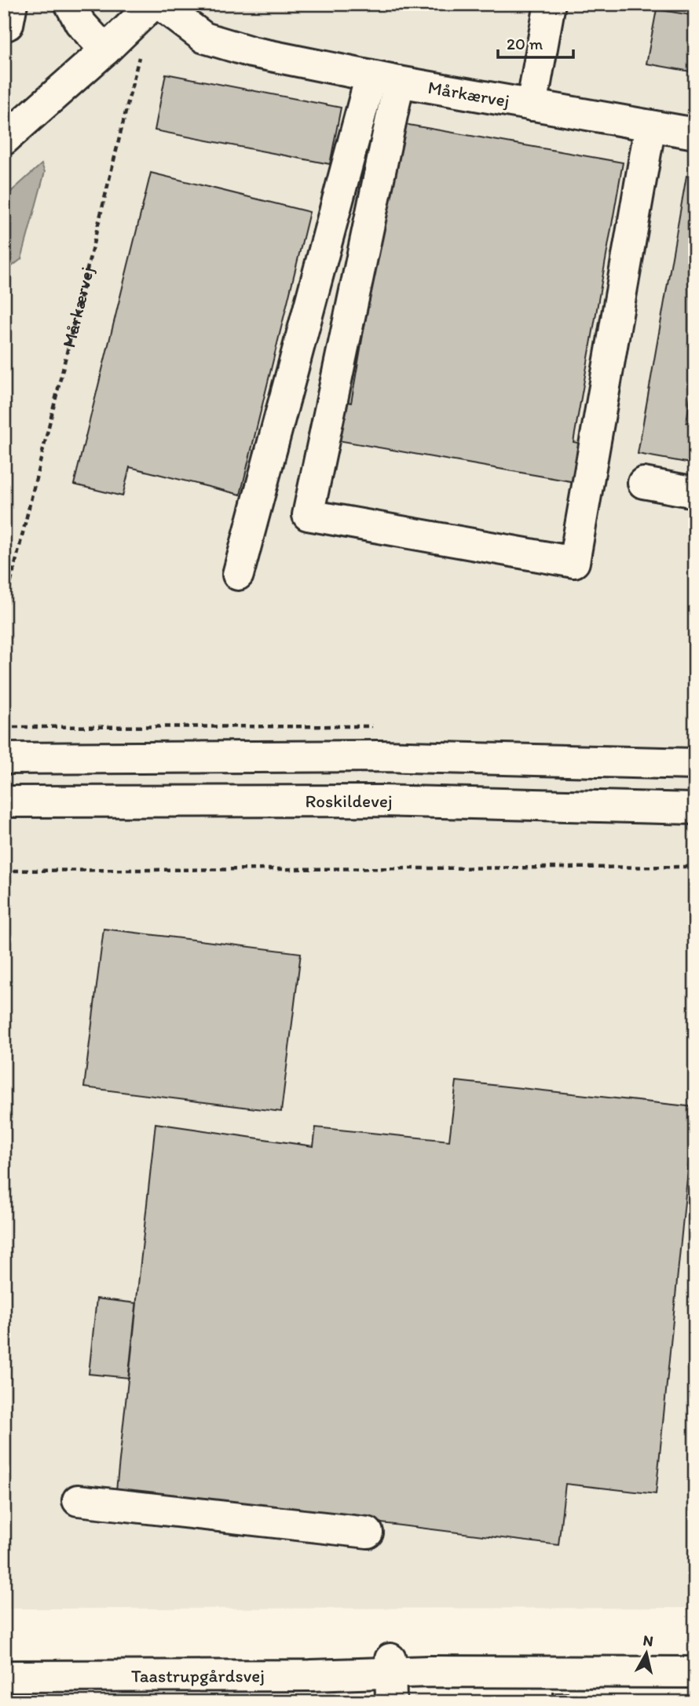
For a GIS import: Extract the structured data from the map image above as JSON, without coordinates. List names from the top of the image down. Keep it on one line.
{"streets":{"street":["Mårkærvej","Roskildevej","Taastrupgårdsvej"]},"scale_bar":"20 m","north":"top"}
